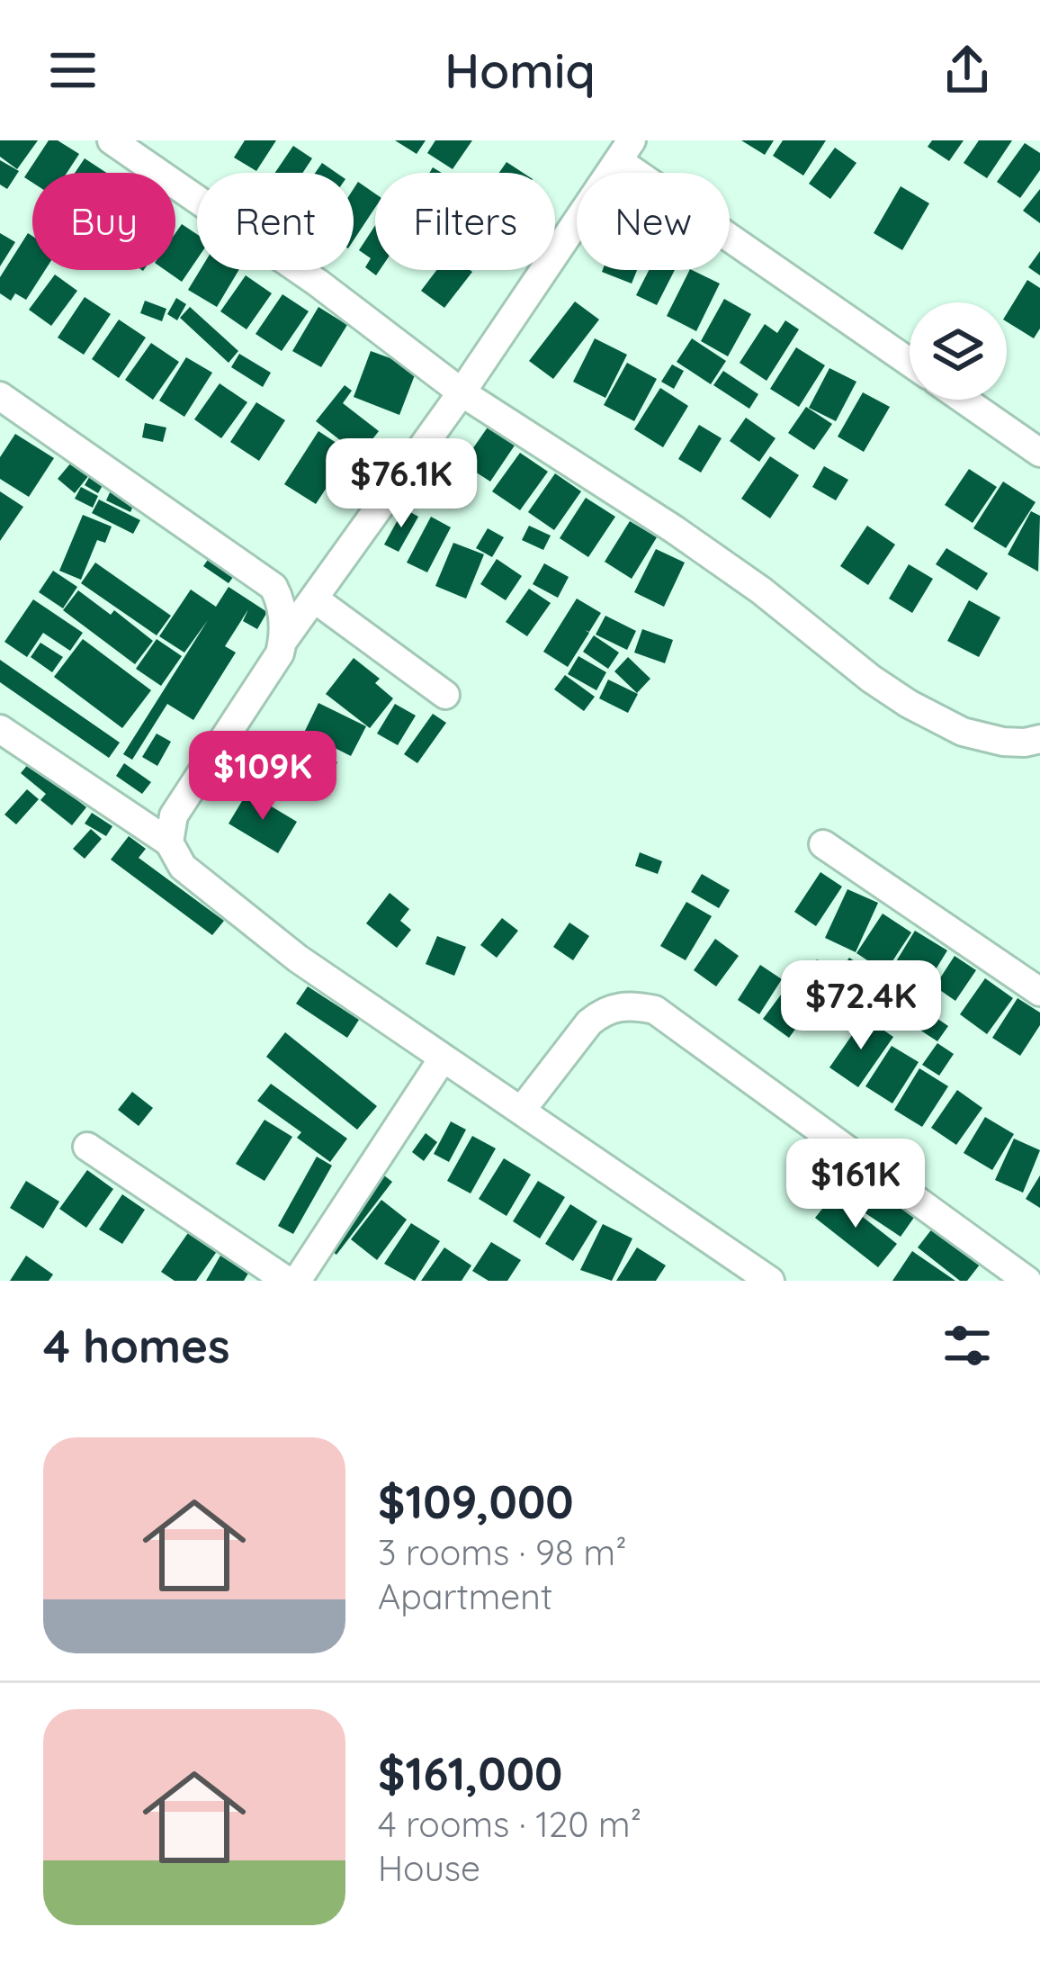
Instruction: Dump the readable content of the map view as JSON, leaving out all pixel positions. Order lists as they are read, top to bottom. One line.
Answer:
{"page":{"header":"Homiq","chip":["Buy","Rent","Filters","New"],"price":["$76.1K","$109K","$72.4K","$161K"],"heading":"4 homes","list":[{"name":"$109,000","note":"3 rooms · 98 m² · Apartment"},{"name":"$161,000","note":"4 rooms · 120 m² · House"}]}}
